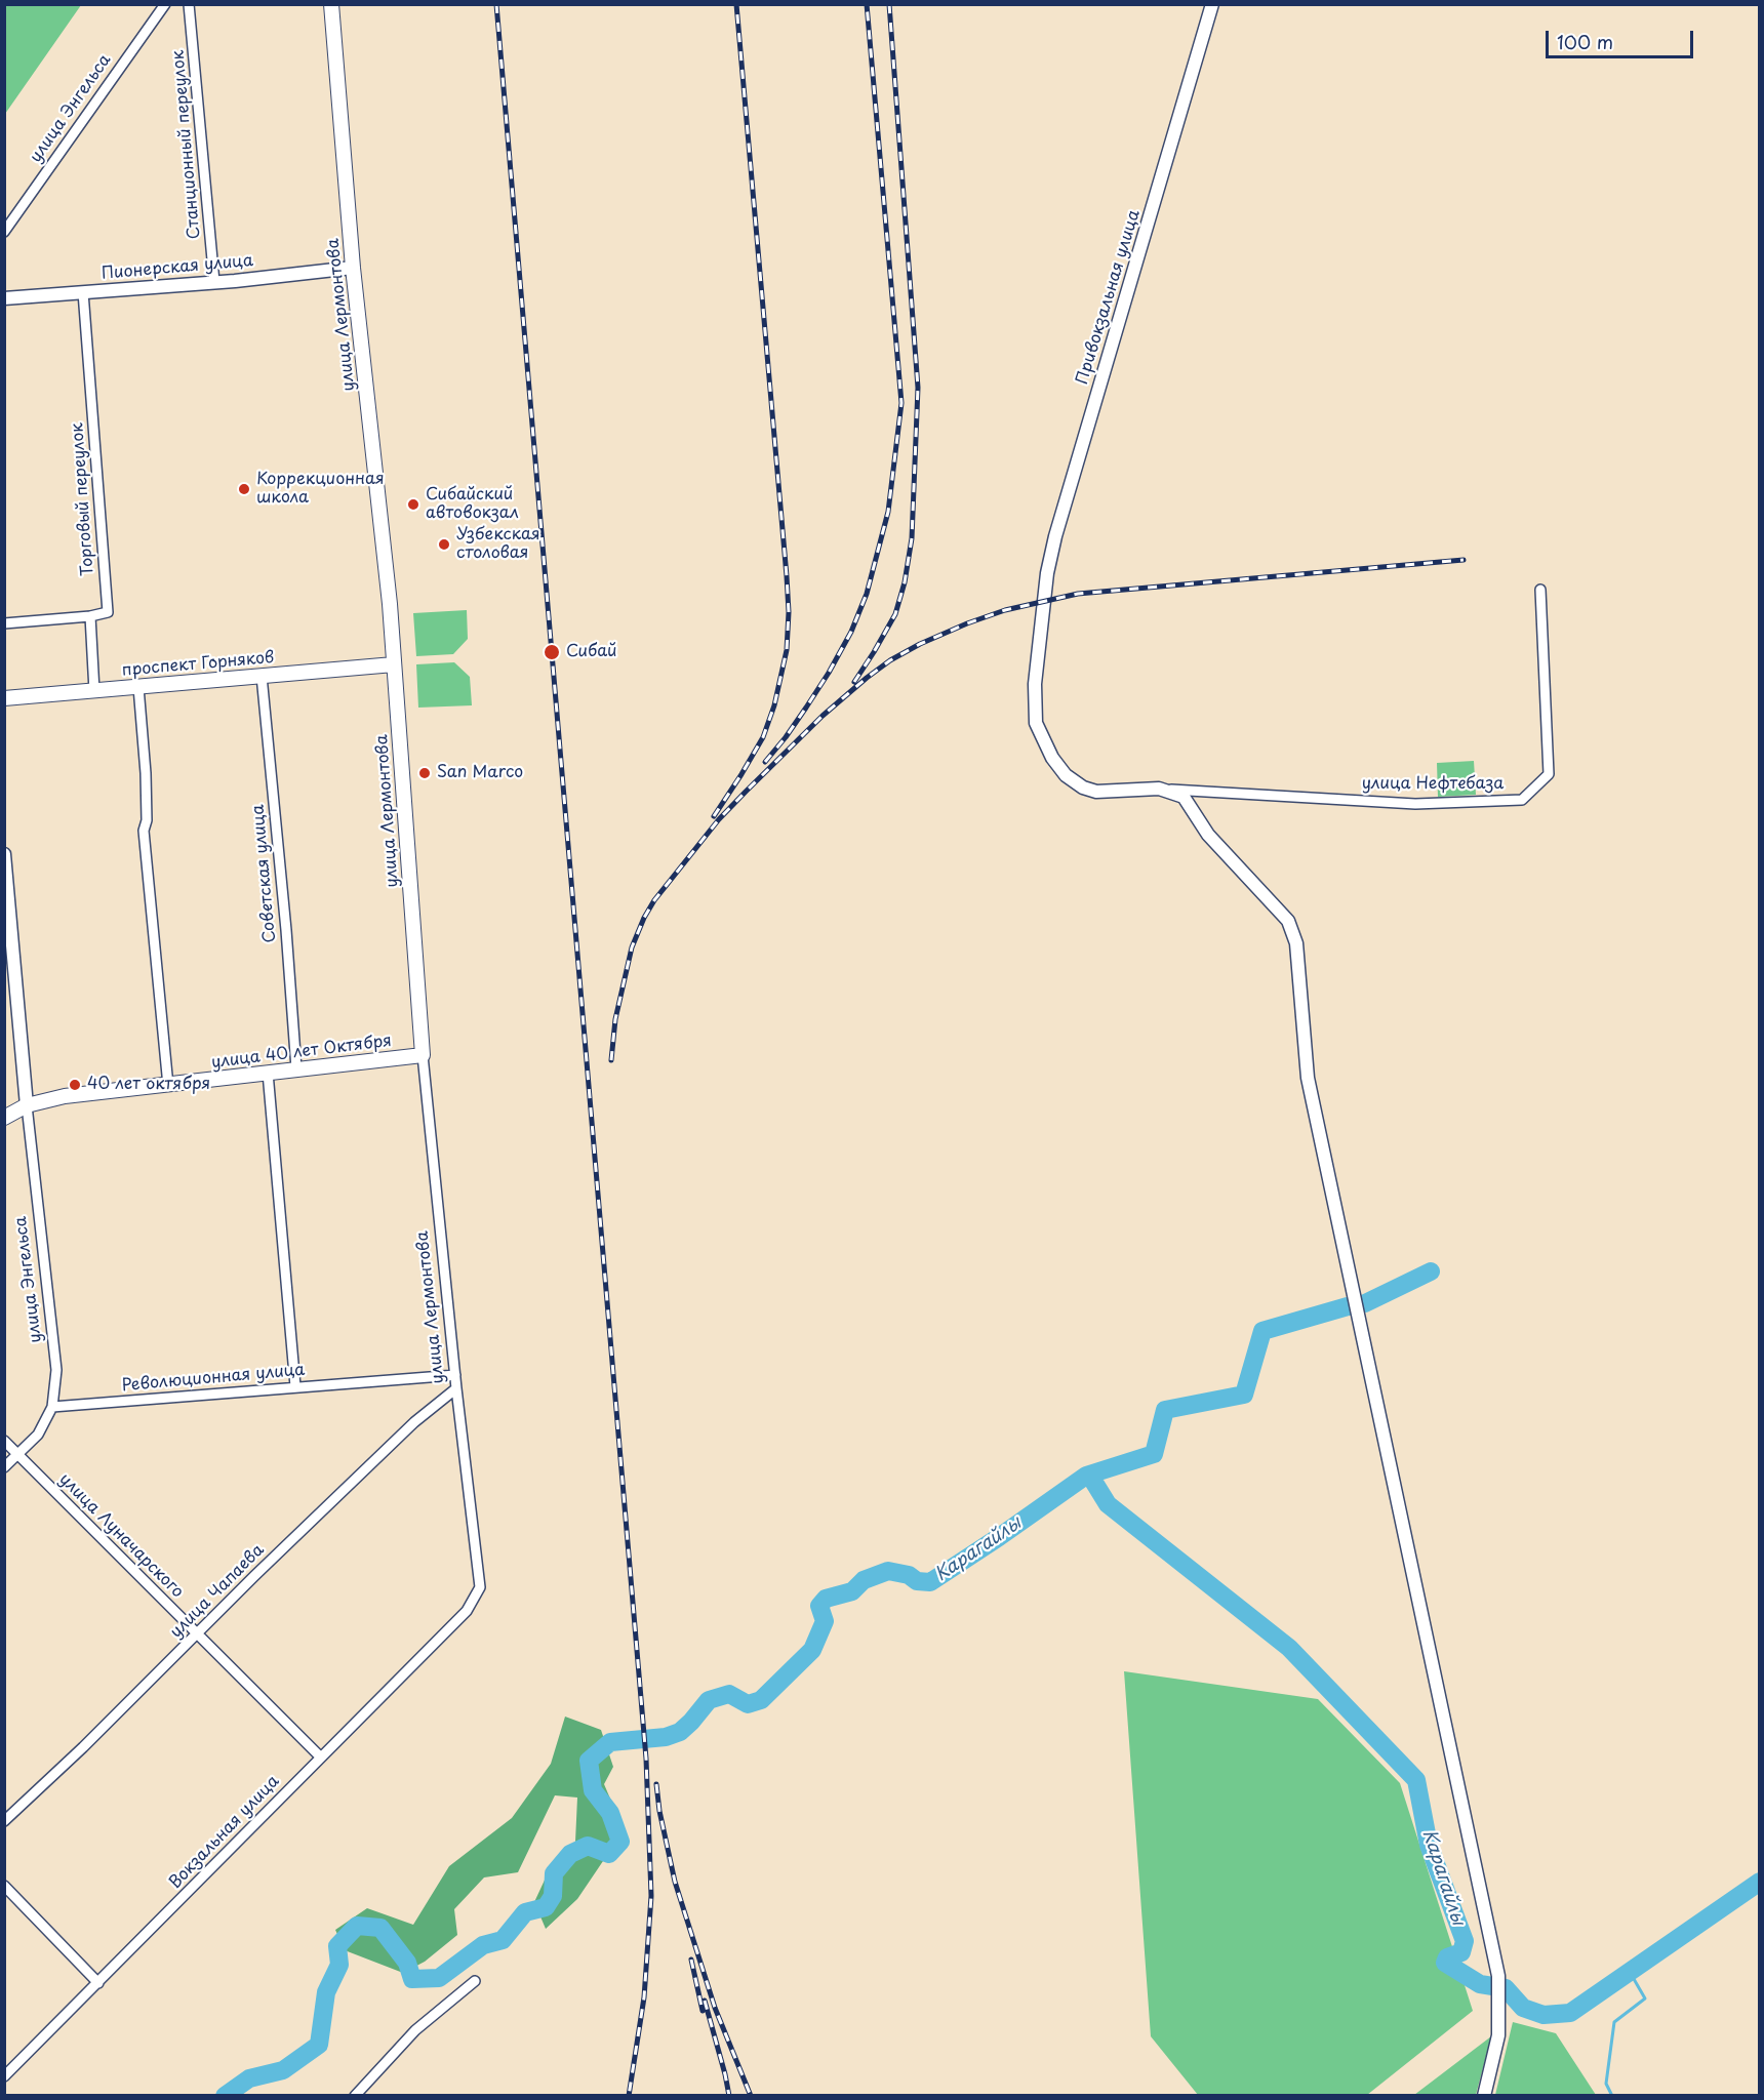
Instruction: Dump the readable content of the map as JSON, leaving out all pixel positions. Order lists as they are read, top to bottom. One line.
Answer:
{"streets":{"main road":["улица Лермонтова","проспект Горняков","улица 40 лет Октября"],"street":["улица Энгельса","Станционный переулок","Пионерская улица","Привокзальная улица","Торговый переулок","улица Нефтебаза","Советская улица","Революционная улица","улица Луначарского","улица Чапаева","Вокзальная улица"]},"crossings":[["улица Энгельса","улица 40 лет Октября"],["улица Энгельса","Революционная улица"],["Станционный переулок","Пионерская улица"],["Пионерская улица","улица Лермонтова"],["Пионерская улица","Торговый переулок"],["Привокзальная улица","улица Нефтебаза"],["улица Лермонтова","проспект Горняков"],["улица Лермонтова","улица 40 лет Октября"],["улица Лермонтова","Революционная улица"],["улица Лермонтова","улица Чапаева"],["улица Лермонтова","Вокзальная улица"],["проспект Горняков","Советская улица"],["Советская улица","улица 40 лет Октября"],["улица Луначарского","улица Чапаева"],["улица Луначарского","Вокзальная улица"]],"water":["Карагайлы"],"places":["Коррекционная школа","Сибайский автовокзал","Узбекская столовая","Сибай","San Marco","40 лет октября"],"scale_bar":"100 m"}
